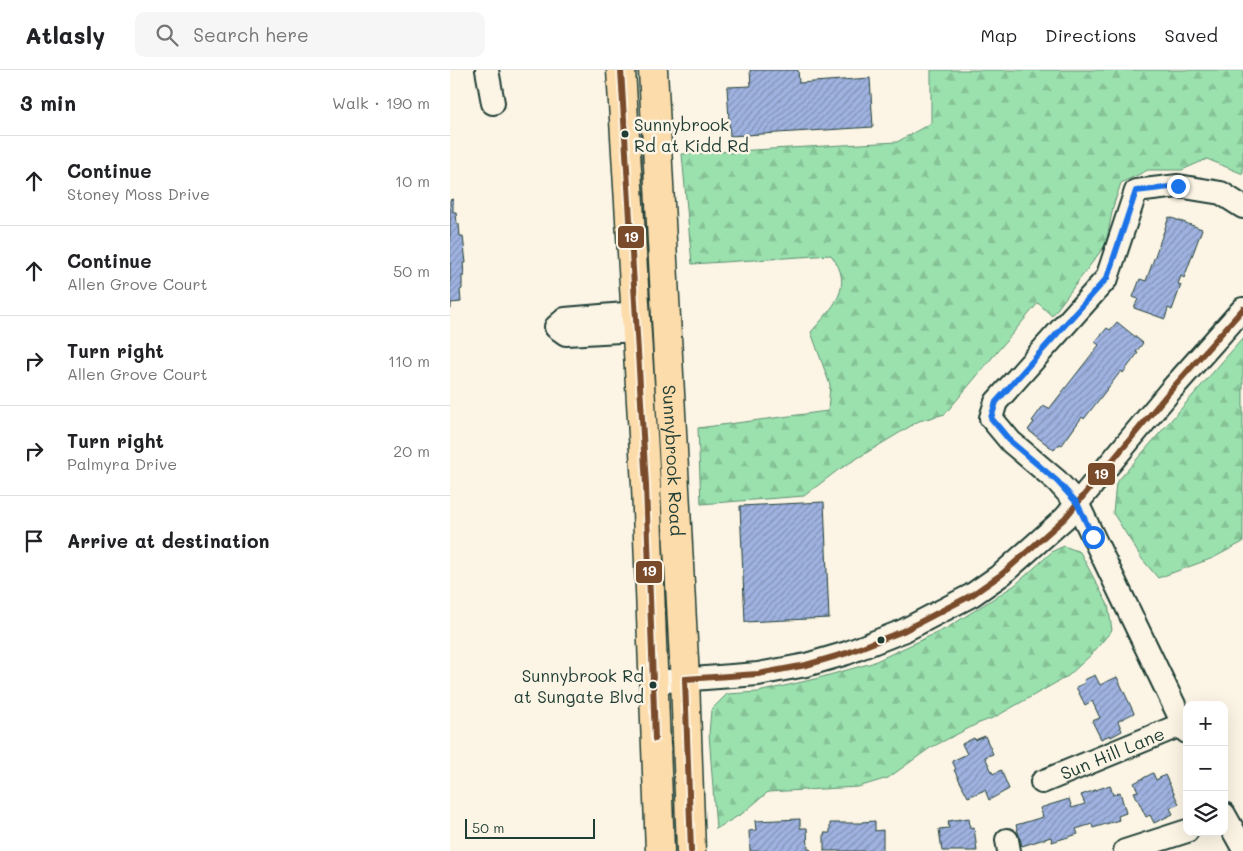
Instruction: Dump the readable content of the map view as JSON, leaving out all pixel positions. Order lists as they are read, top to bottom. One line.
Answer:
{"streets":{"main road":["Sunnybrook Road"],"street":["Sun Hill Lane"]},"places":["Sunnybrook Rd at Kidd Rd","Sunnybrook Rd at Sungate Blvd"],"lines":["transit line 19"],"scale_bar":"50 m","page":{"header":"Atlasly","search":"Search here","nav":["Map","Directions","Saved"],"heading":["3 min","Walk · 190 m"],"list":[["Continue","Stoney Moss Drive","10 m"],["Continue","Allen Grove Court","50 m"],["Turn right","Allen Grove Court","110 m"],["Turn right","Palmyra Drive","20 m"],"Arrive at destination"],"map_buttons":["+","−"],"scale":"50 m"}}
